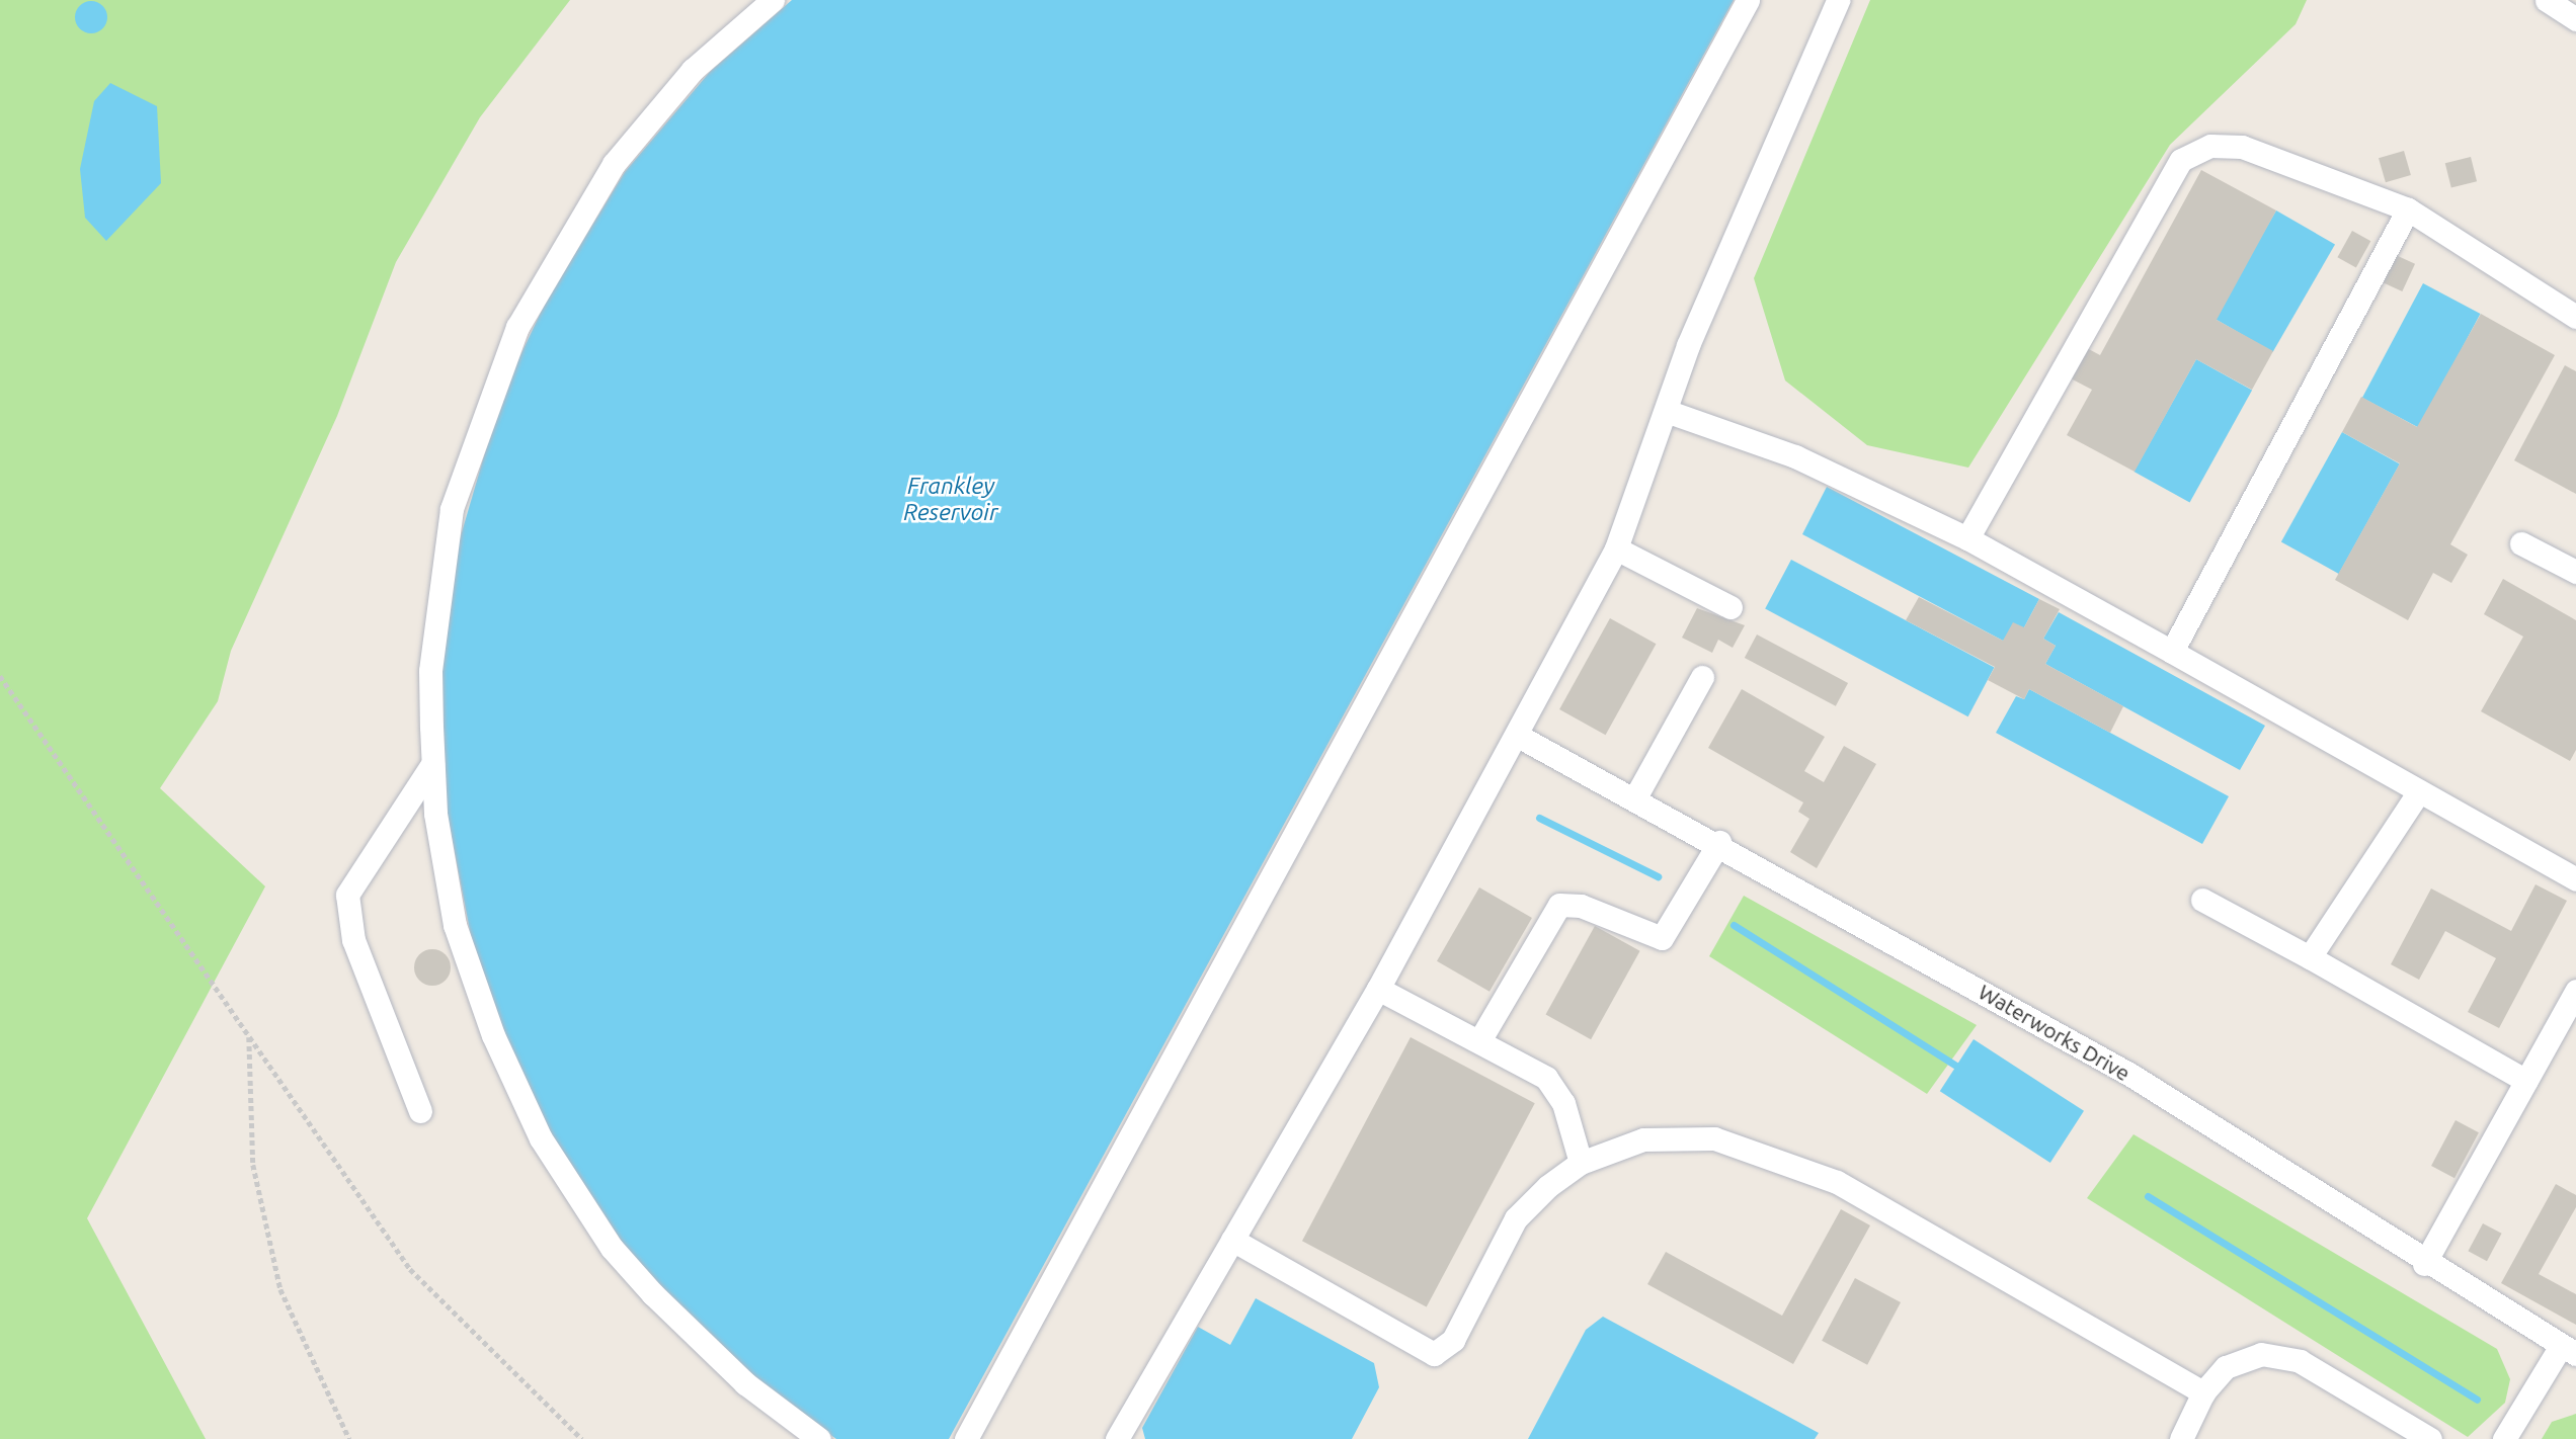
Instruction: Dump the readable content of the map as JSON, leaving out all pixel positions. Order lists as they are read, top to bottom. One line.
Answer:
{"streets":{"lane":["Waterworks Drive"]},"water":["Frankley Reservoir"]}
